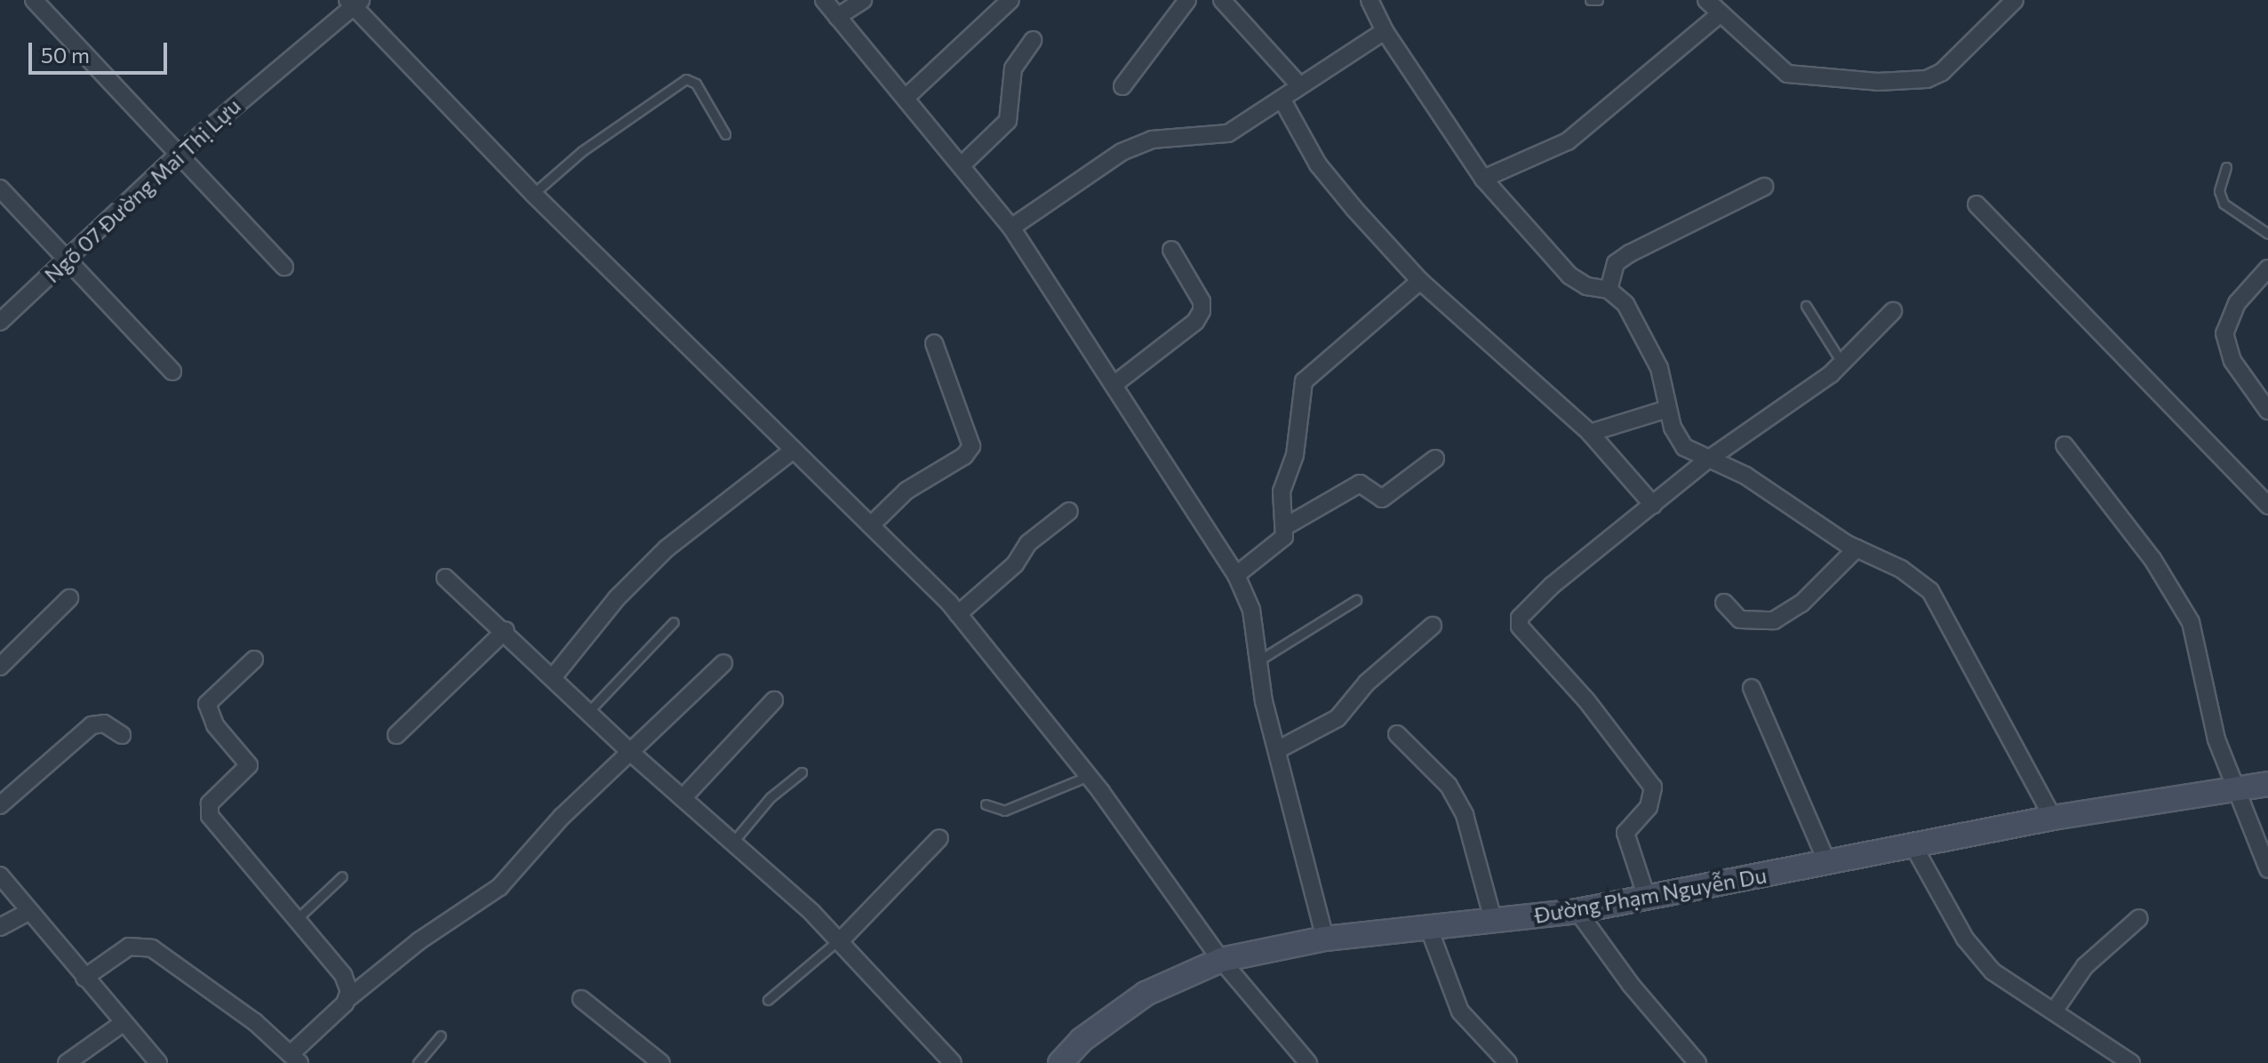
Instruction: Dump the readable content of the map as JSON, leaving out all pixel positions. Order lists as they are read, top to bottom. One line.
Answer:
{"streets":{"main road":["Đường Phạm Nguyễn Du"],"street":["Ngõ 07 Đường Mai Thị Lựu"]},"scale_bar":"50 m"}
